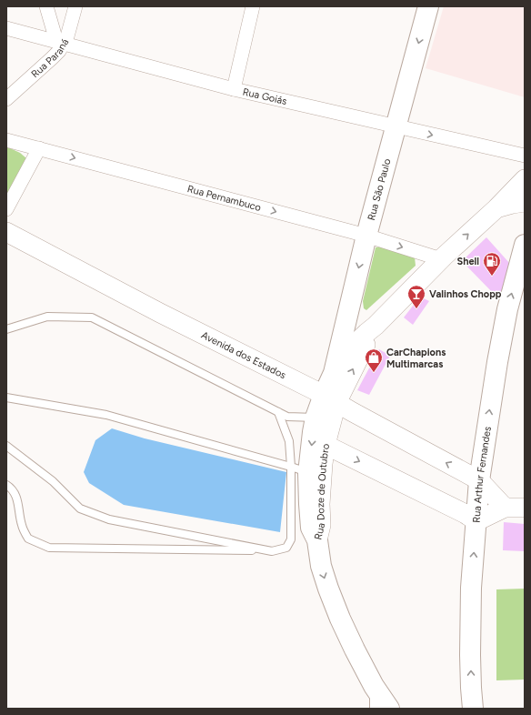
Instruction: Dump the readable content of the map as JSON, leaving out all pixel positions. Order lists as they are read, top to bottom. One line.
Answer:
{"streets":{"main road":["Rua São Paulo","Avenida dos Estados","Rua Arthur Fernandes","Rua Doze de Outubro"],"street":["Rua Paraná","Rua Goiás","Rua Pernambuco"]},"crossings":[["Rua Paraná","Rua Goiás"],["Rua Goiás","Rua São Paulo"],["Rua São Paulo","Rua Pernambuco"],["Rua São Paulo","Rua Doze de Outubro"],["Rua Pernambuco","Rua Doze de Outubro"],["Avenida dos Estados","Rua Arthur Fernandes"],["Avenida dos Estados","Rua Doze de Outubro"]],"one_way":["Rua São Paulo","Rua Pernambuco","Rua Arthur Fernandes"],"places":{"fuel station":["Shell"],"bar":["Valinhos Chopp"],"shop":["CarChapions Multimarcas"]}}
